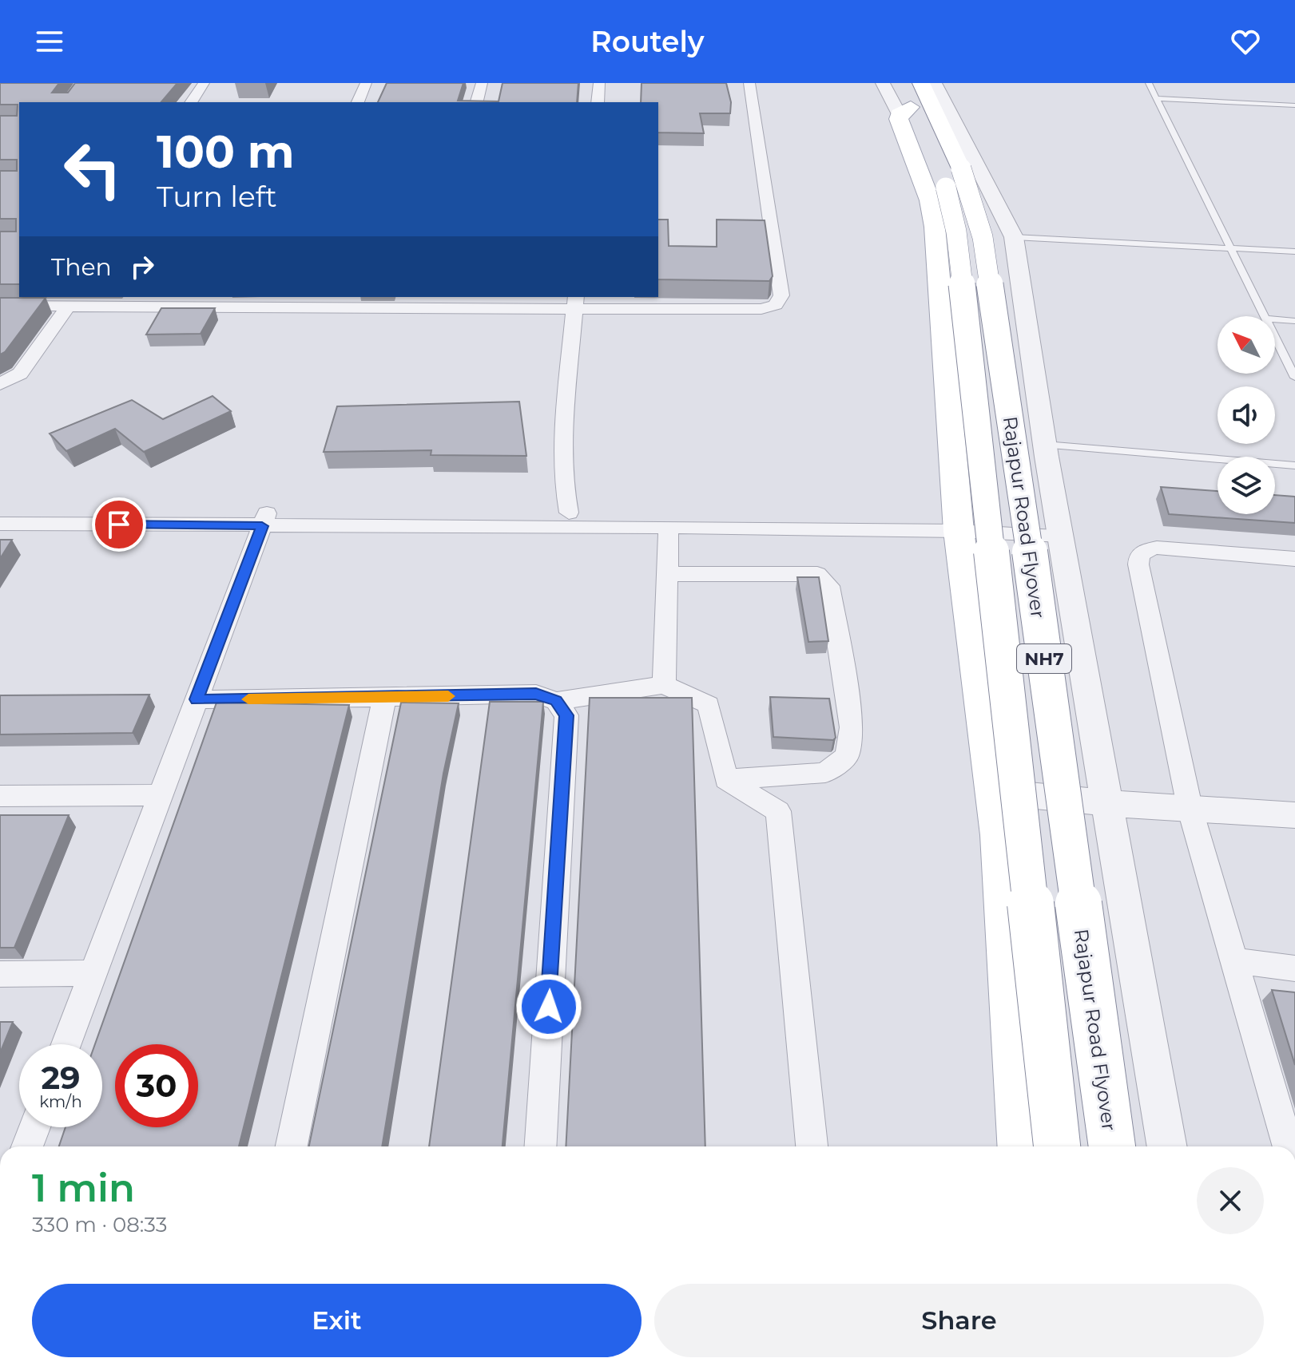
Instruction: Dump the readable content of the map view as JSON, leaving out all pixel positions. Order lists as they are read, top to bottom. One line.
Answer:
{"streets":{"main road":["Rajapur Road Flyover","NH7"]},"north":"top left","page":{"header":"Routely","turn":["100 m","Turn left"],"then":"Then","speed":"29 km/h","limit":"30","heading":["1 min","330 m · 08:33"],"buttons":["Exit","Share"]}}
